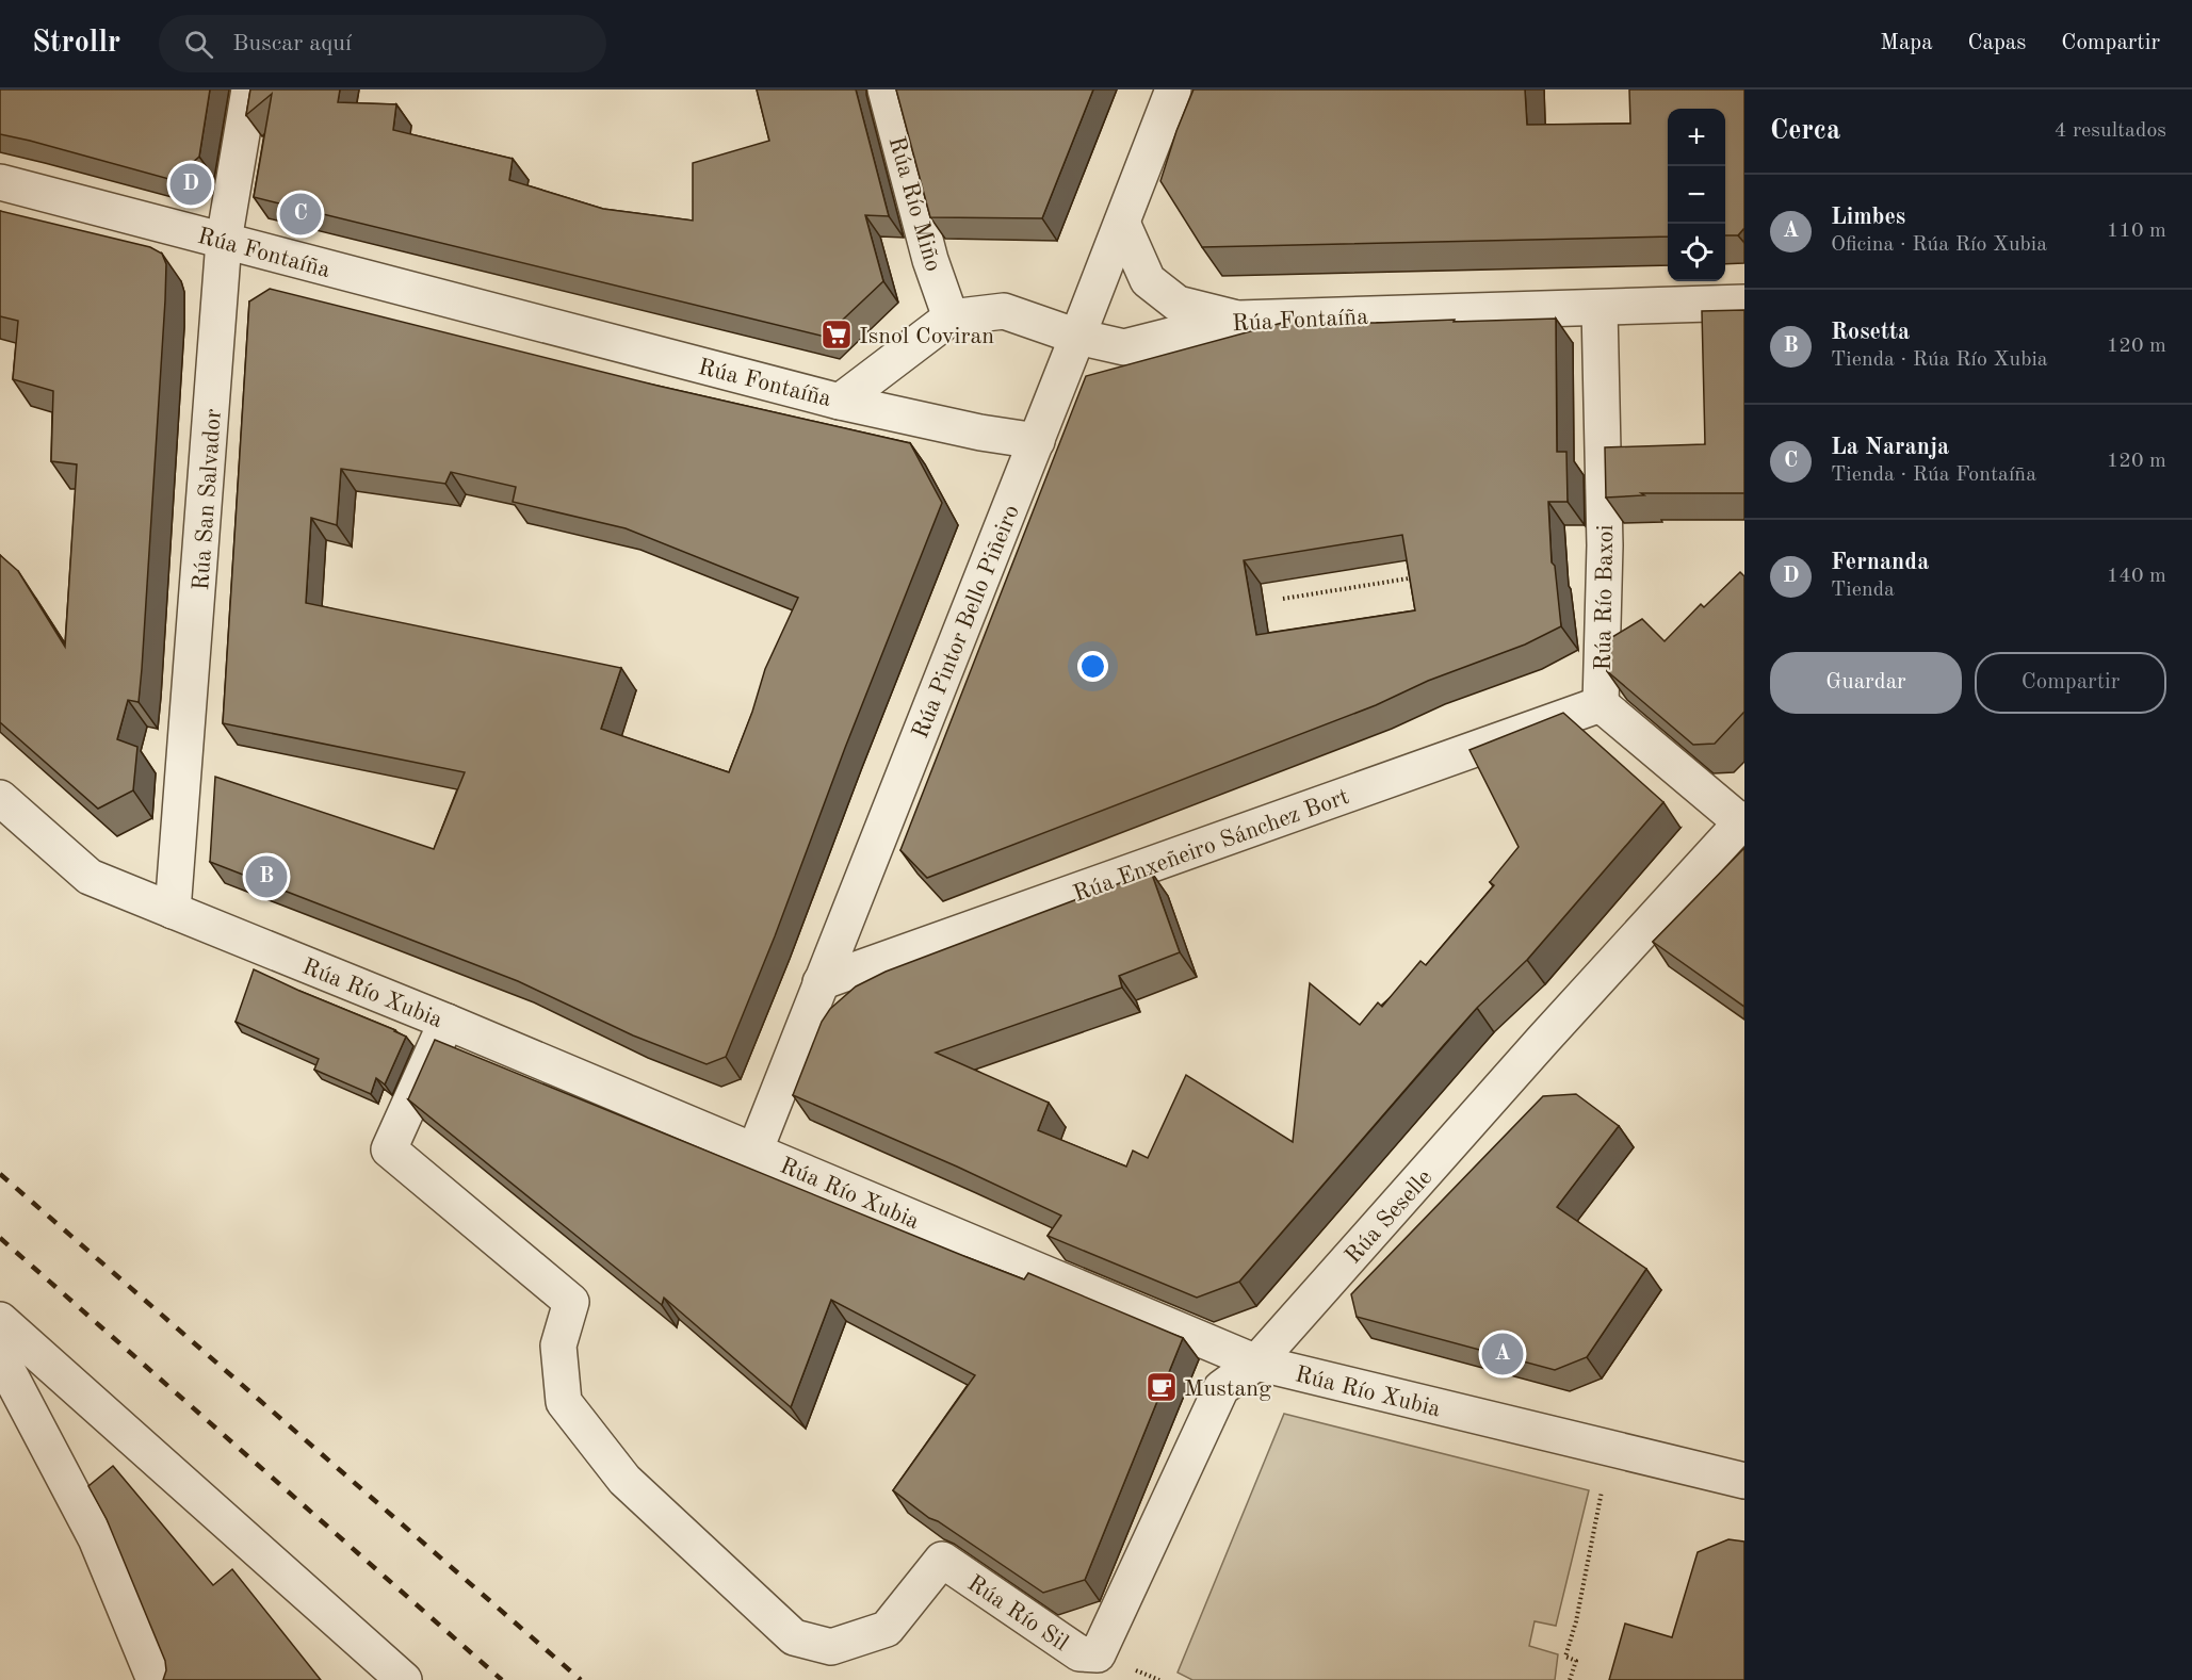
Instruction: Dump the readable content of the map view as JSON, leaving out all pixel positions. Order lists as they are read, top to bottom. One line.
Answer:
{"streets":{"street":["Rúa Río Miño","Rúa Fontaíña","Rúa San Salvador","Rúa Río Baxoi","Rúa Pintor Bello Piñeiro","Rúa Enxeñeiro Sánchez Bort","Rúa Río Xubia","Rúa Seselle","Rúa Río Sil"]},"crossings":[["Rúa Río Miño","Rúa Fontaíña"],["Rúa Fontaíña","Rúa San Salvador"],["Rúa Fontaíña","Rúa Río Baxoi"],["Rúa Fontaíña","Rúa Pintor Bello Piñeiro"],["Rúa San Salvador","Rúa Río Xubia"],["Rúa Río Baxoi","Rúa Enxeñeiro Sánchez Bort"],["Rúa Río Baxoi","Rúa Seselle"],["Rúa Pintor Bello Piñeiro","Rúa Enxeñeiro Sánchez Bort"],["Rúa Pintor Bello Piñeiro","Rúa Río Xubia"],["Rúa Río Xubia","Rúa Seselle"],["Rúa Río Xubia","Rúa Río Sil"],["Rúa Seselle","Rúa Río Sil"]],"places":{"supermarket":["Isnol Coviran"],"cafe":["Mustang"]},"page":{"header":"Strollr","search":"Buscar aquí","nav":["Mapa","Capas","Compartir"],"heading":["Cerca","4 resultados"],"map_buttons":["+","−"],"pins":["D","C","B","A"],"list":[{"mark":"A","name":"Limbes","note":"Oficina · Rúa Río Xubia","value":"110 m"},{"mark":"B","name":"Rosetta","note":"Tienda · Rúa Río Xubia","value":"120 m"},{"mark":"C","name":"La Naranja","note":"Tienda · Rúa Fontaíña","value":"120 m"},{"mark":"D","name":"Fernanda","note":"Tienda","value":"140 m"}],"buttons":["Guardar","Compartir"]}}
